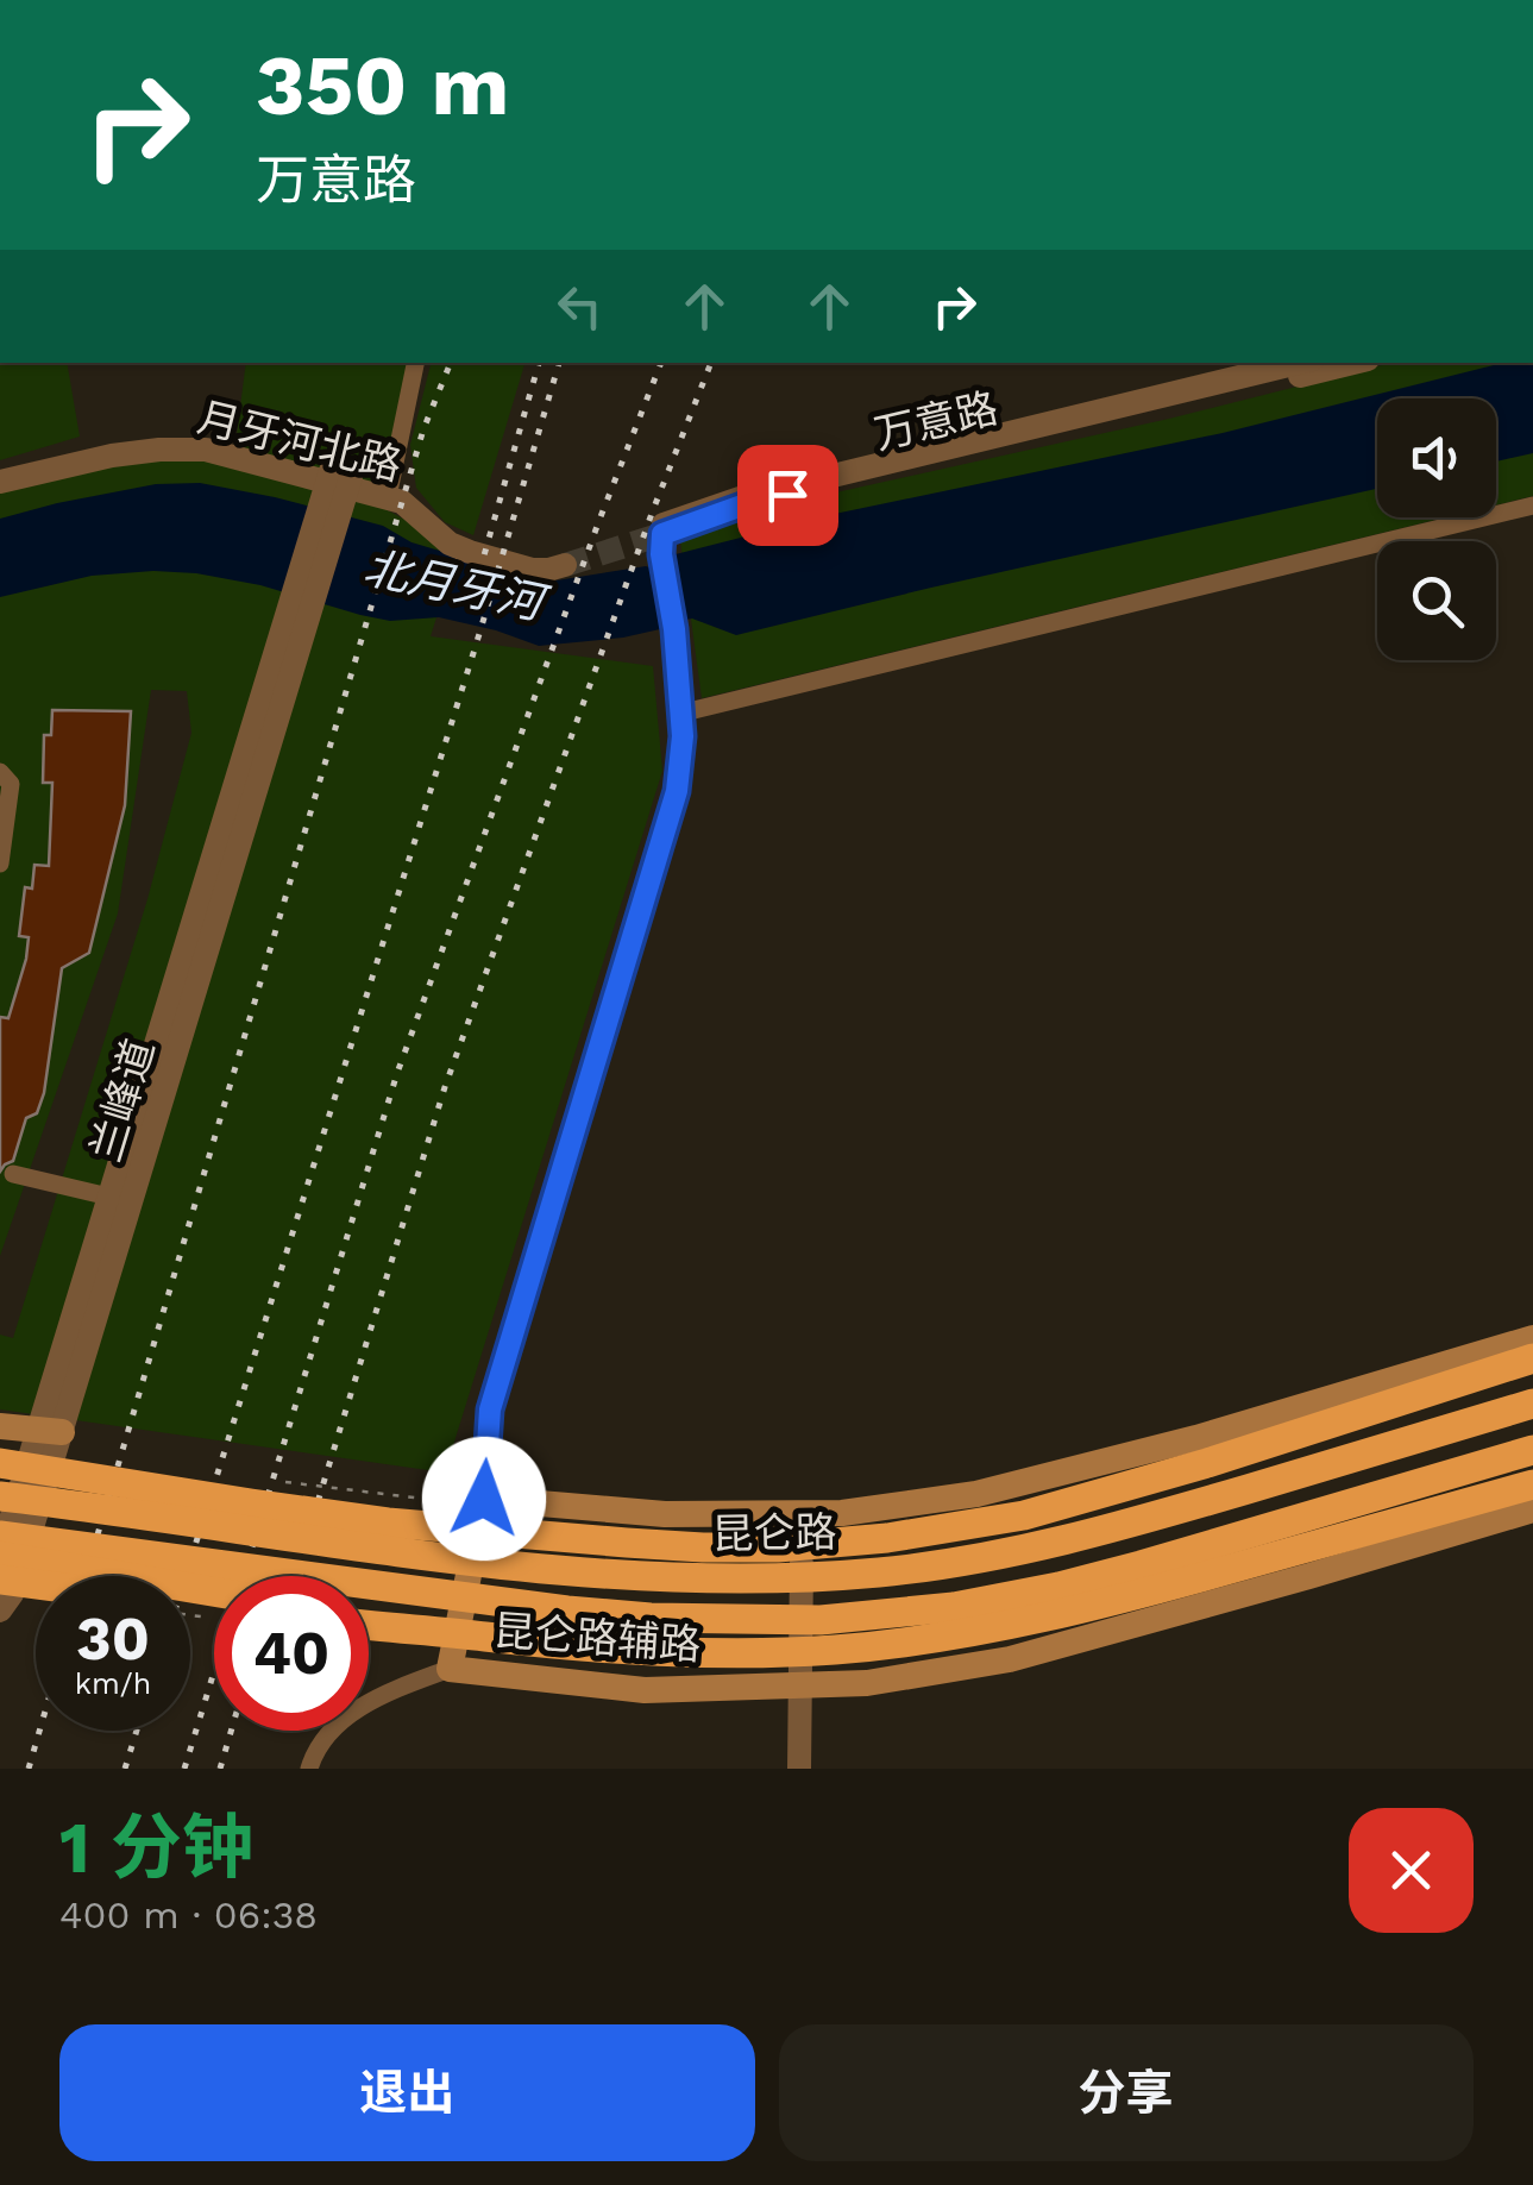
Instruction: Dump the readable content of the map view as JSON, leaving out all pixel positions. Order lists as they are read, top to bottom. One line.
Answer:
{"streets":{"highway":["昆仑路"],"main road":["昆仑路辅路"],"street":["万意路","月牙河北路","兰峰道"]},"crossings":[["月牙河北路","兰峰道"]],"water":["北月牙河"],"page":{"turn":["350 m","万意路"],"speed":"30 km/h","limit":"40","heading":["1 分钟","400 m · 06:38"],"buttons":["退出","分享"]}}
